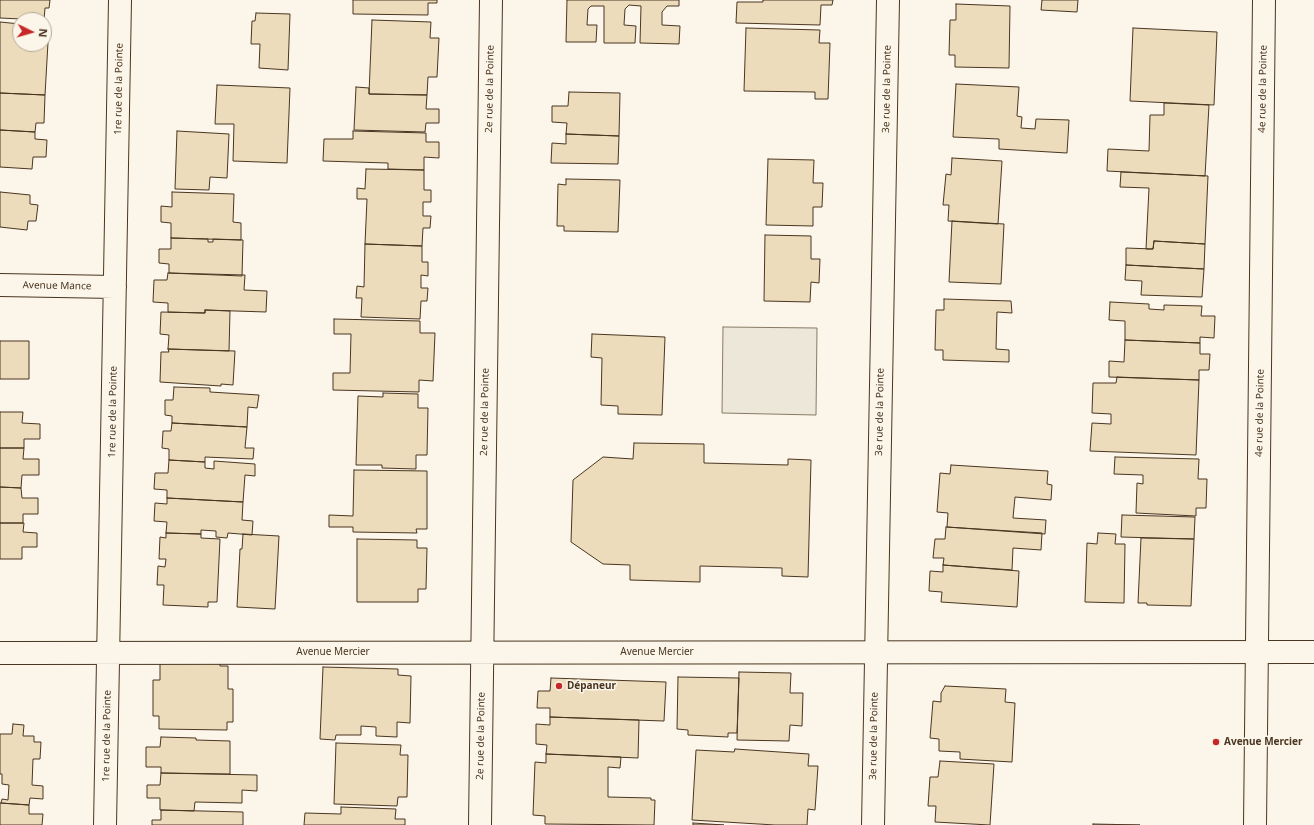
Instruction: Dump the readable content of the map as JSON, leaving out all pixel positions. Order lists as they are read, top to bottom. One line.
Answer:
{"streets":{"street":["1re rue de la Pointe","2e rue de la Pointe","3e rue de la Pointe","4e rue de la Pointe","Avenue Mance","Avenue Mercier"]},"crossings":[["1re rue de la Pointe","Avenue Mance"],["1re rue de la Pointe","Avenue Mercier"],["2e rue de la Pointe","Avenue Mercier"],["3e rue de la Pointe","Avenue Mercier"],["4e rue de la Pointe","Avenue Mercier"]],"places":["Dépaneur","Avenue Mercier"],"north":"right"}
